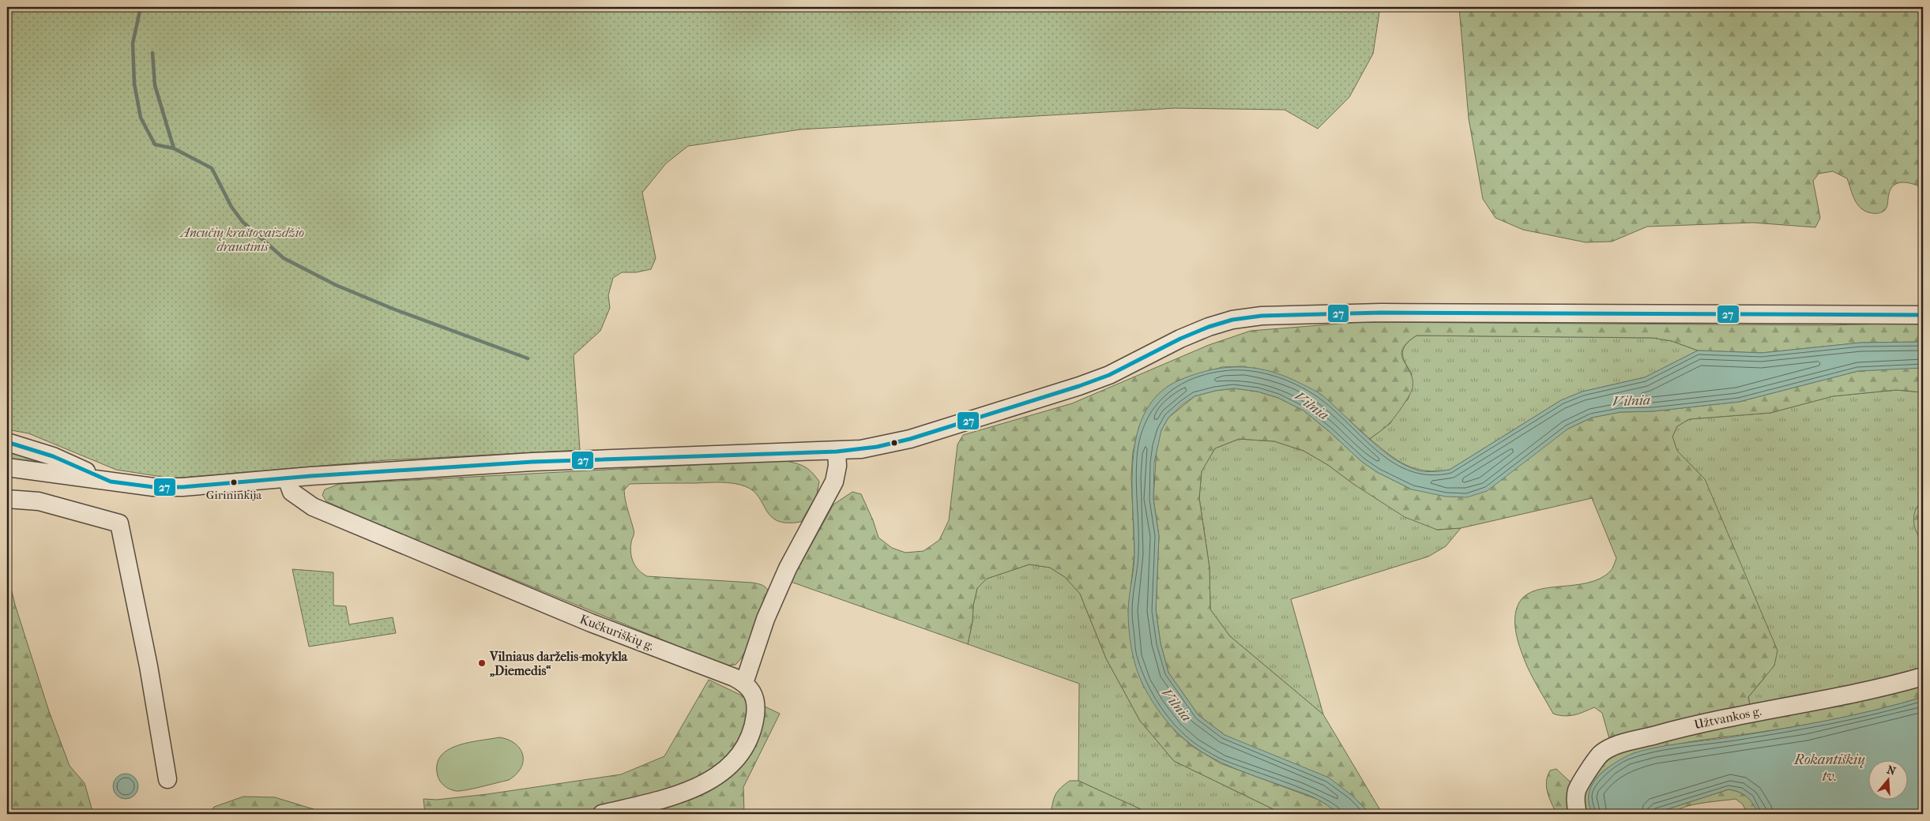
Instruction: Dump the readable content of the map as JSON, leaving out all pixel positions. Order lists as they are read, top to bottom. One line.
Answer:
{"streets":{"street":["Kučkuriškių g.","Užtvankos g."]},"water":["Vilnia","Rokantiškių tv."],"parks":["Ancučių kraštovaizdžio draustinis"],"places":["Girininkija","Vilniaus darželis-mokykla „Diemedis“"],"lines":["transit line 27"],"north":"top"}
